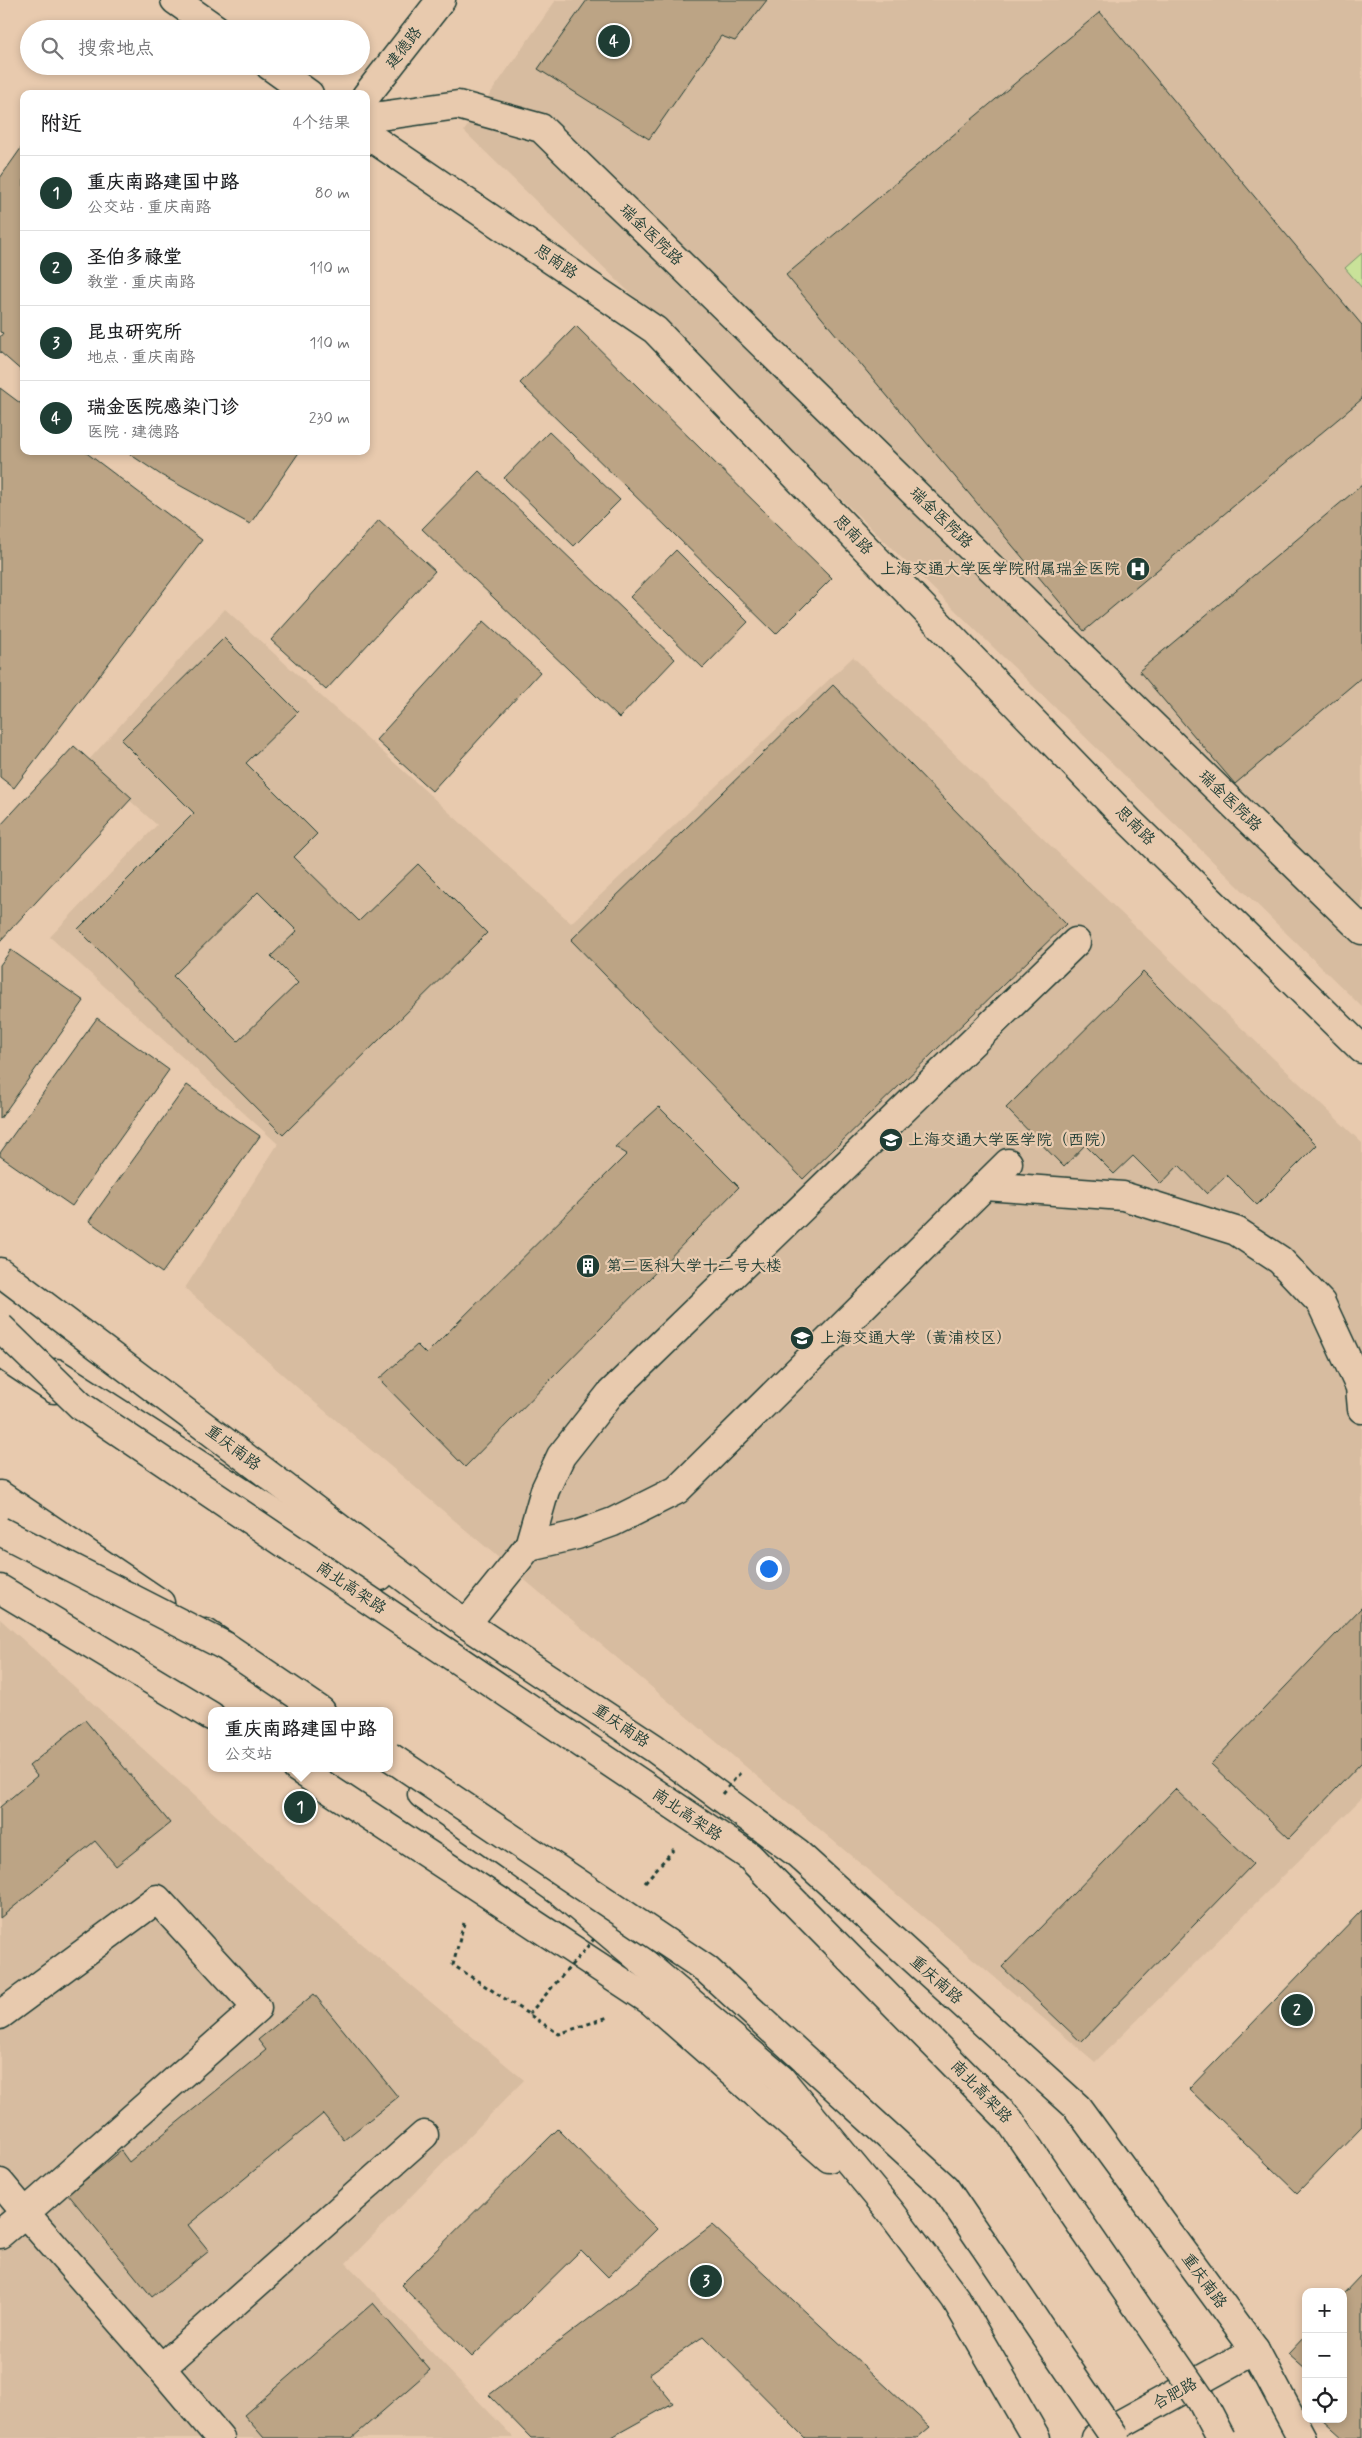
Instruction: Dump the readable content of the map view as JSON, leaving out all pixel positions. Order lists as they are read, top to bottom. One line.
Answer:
{"streets":{"main road":["建德路","瑞金医院路","思南路","重庆南路","南北高架路","合肥路"]},"crossings":[["重庆南路","合肥路"]],"places":{"hospital":["上海交通大学医学院附属瑞金医院"],"school or university":["上海交通大学医学院（西院）","上海交通大学（黄浦校区）"],"building":["第二医科大学十二号大楼"]},"page":{"search":"搜索地点","pins":["4","1","2","3"],"heading":["附近","4个结果"],"list":[{"mark":"1","name":"重庆南路建国中路","note":"公交站 · 重庆南路","value":"80 m"},{"mark":"2","name":"圣伯多禄堂","note":"教堂 · 重庆南路","value":"110 m"},{"mark":"3","name":"昆虫研究所","note":"地点 · 重庆南路","value":"110 m"},{"mark":"4","name":"瑞金医院感染门诊","note":"医院 · 建德路","value":"230 m"}],"popup":["重庆南路建国中路","公交站"],"map_buttons":["+","−"]}}
